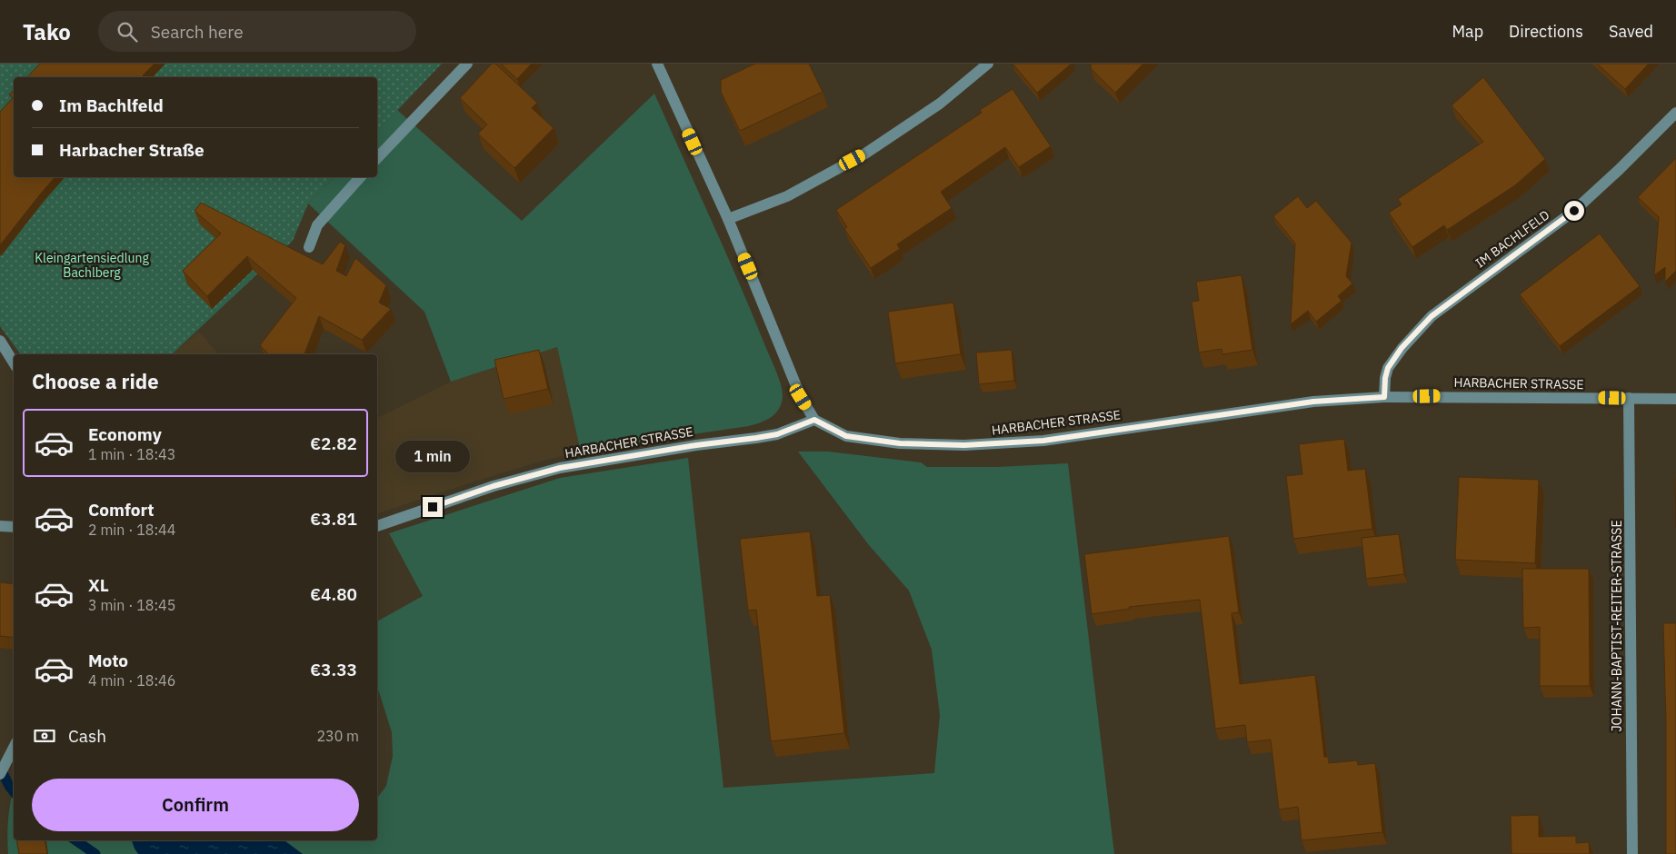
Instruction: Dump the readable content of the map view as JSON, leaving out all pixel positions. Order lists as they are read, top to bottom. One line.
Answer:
{"streets":{"street":["IM BACHLFELD","HARBACHER STRASSE","JOHANN-BAPTIST-REITER-STRASSE"]},"crossings":[["IM BACHLFELD","HARBACHER STRASSE"],["HARBACHER STRASSE","JOHANN-BAPTIST-REITER-STRASSE"]],"parks":["Kleingartensiedlung Bachlberg"],"page":{"header":"Tako","search":"Search here","nav":["Map","Directions","Saved"],"banner":["Im Bachlfeld","Harbacher Straße"],"heading":"Choose a ride","list":[{"name":"Economy","note":"1 min · 18:43","value":"€2.82"},{"name":"Comfort","note":"2 min · 18:44","value":"€3.81"},{"name":"XL","note":"3 min · 18:45","value":"€4.80"},{"name":"Moto","note":"4 min · 18:46","value":"€3.33"}],"bubble":"1 min","pay":["Cash","230 m"],"buttons":"Confirm"}}
